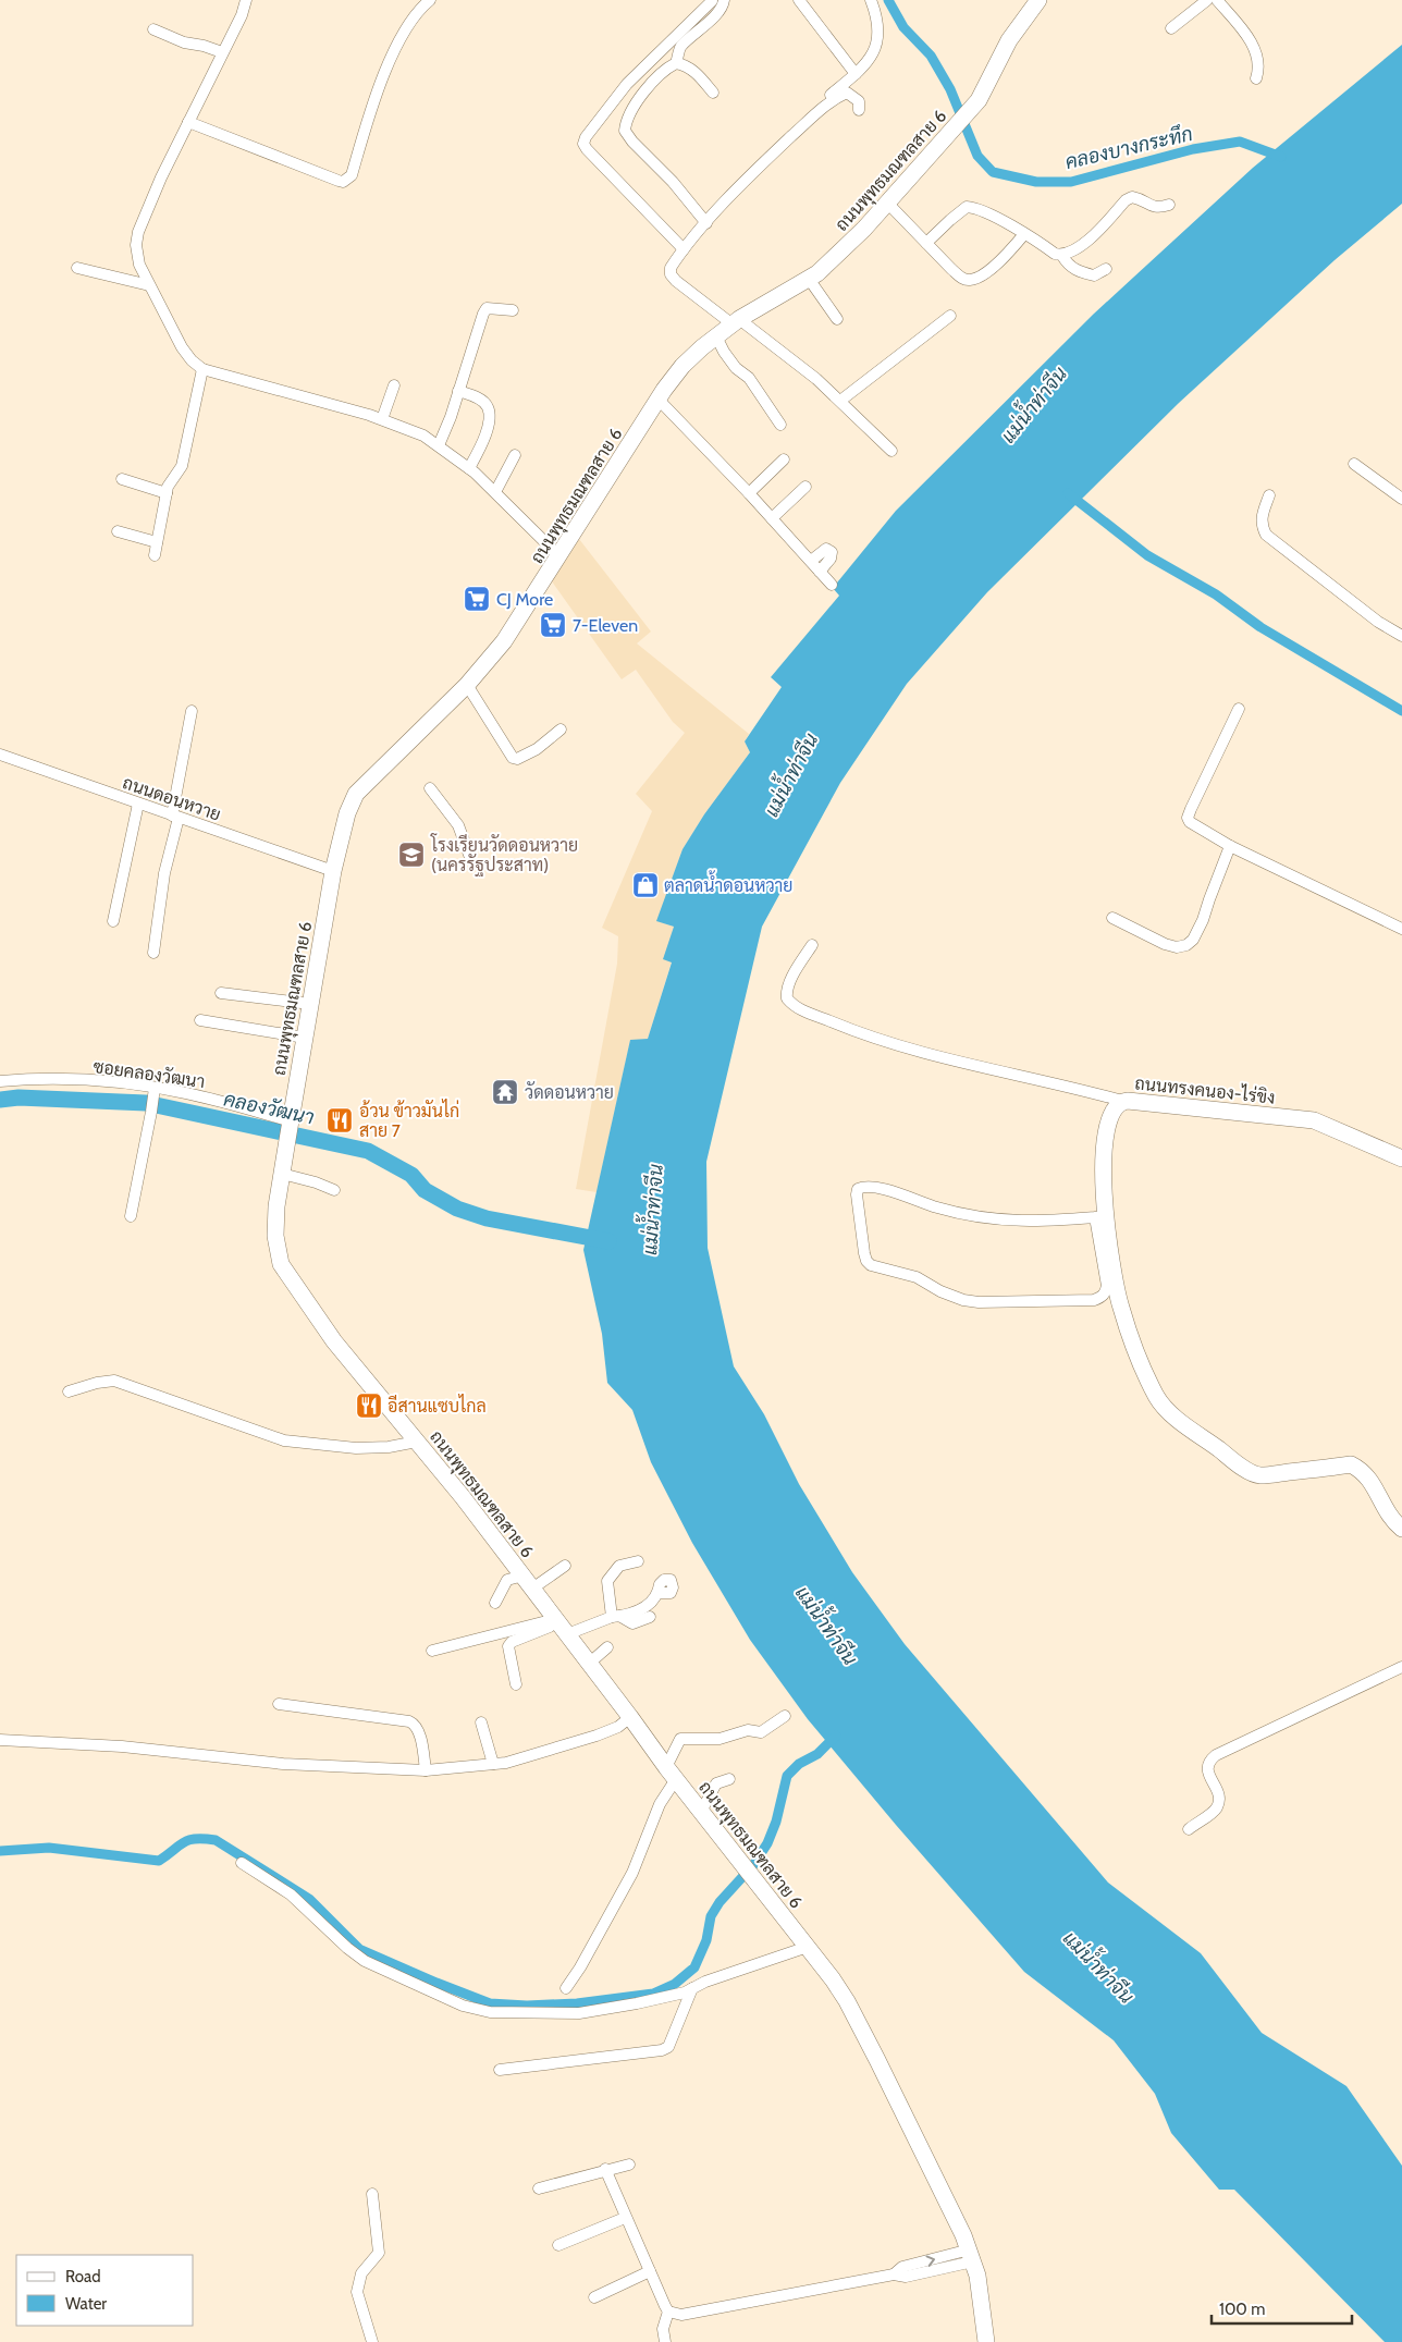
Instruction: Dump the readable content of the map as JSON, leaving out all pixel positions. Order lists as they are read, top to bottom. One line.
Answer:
{"streets":{"main road":["ถนนพุทธมณฑลสาย 6","ถนนทรงคนอง-ไร่ขิง"],"street":["ถนนดอนหวาย","ซอยคลองวัฒนา"]},"crossings":[["ถนนพุทธมณฑลสาย 6","ถนนดอนหวาย"],["ถนนพุทธมณฑลสาย 6","ซอยคลองวัฒนา"]],"water":["คลองบางกระทึก","แม่น้ำท่าจีน","คลองวัฒนา"],"places":{"supermarket":["CJ More","7-Eleven"],"school or university":["โรงเรียนวัดดอนหวาย (นครรัฐประสาท)"],"shop":["ตลาดน้ำดอนหวาย"],"temple":["วัดดอนหวาย"],"restaurant":["อ้วน ข้าวมันไก่ สาย 7","อีสานแซบไกล"]},"legend":["Road","Water"],"scale_bar":"100 m"}
